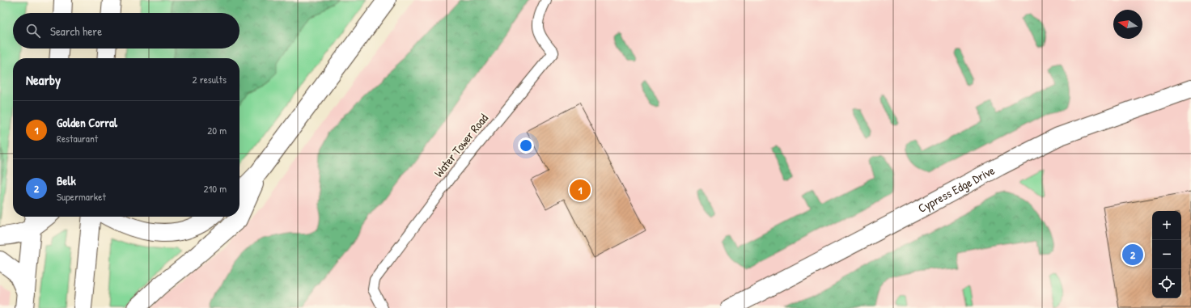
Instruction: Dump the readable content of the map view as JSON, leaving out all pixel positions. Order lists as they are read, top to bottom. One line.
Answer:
{"streets":{"main road":["Cypress Edge Drive"],"lane":["Water Tower Road"]},"north":"left","page":{"search":"Search here","heading":["Nearby","2 results"],"list":[{"mark":"1","name":"Golden Corral","note":"Restaurant","value":"20 m"},{"mark":"2","name":"Belk","note":"Supermarket","value":"210 m"}],"pins":["1","2"],"map_buttons":["+","−"]}}
